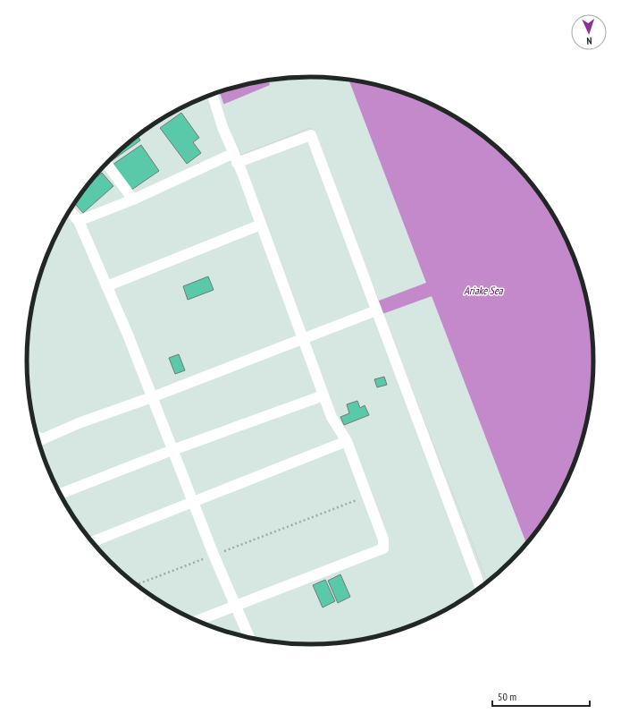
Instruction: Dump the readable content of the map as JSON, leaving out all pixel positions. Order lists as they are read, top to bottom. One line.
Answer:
{"water":["Ariake Sea"],"scale_bar":"50 m","north":"bottom"}
